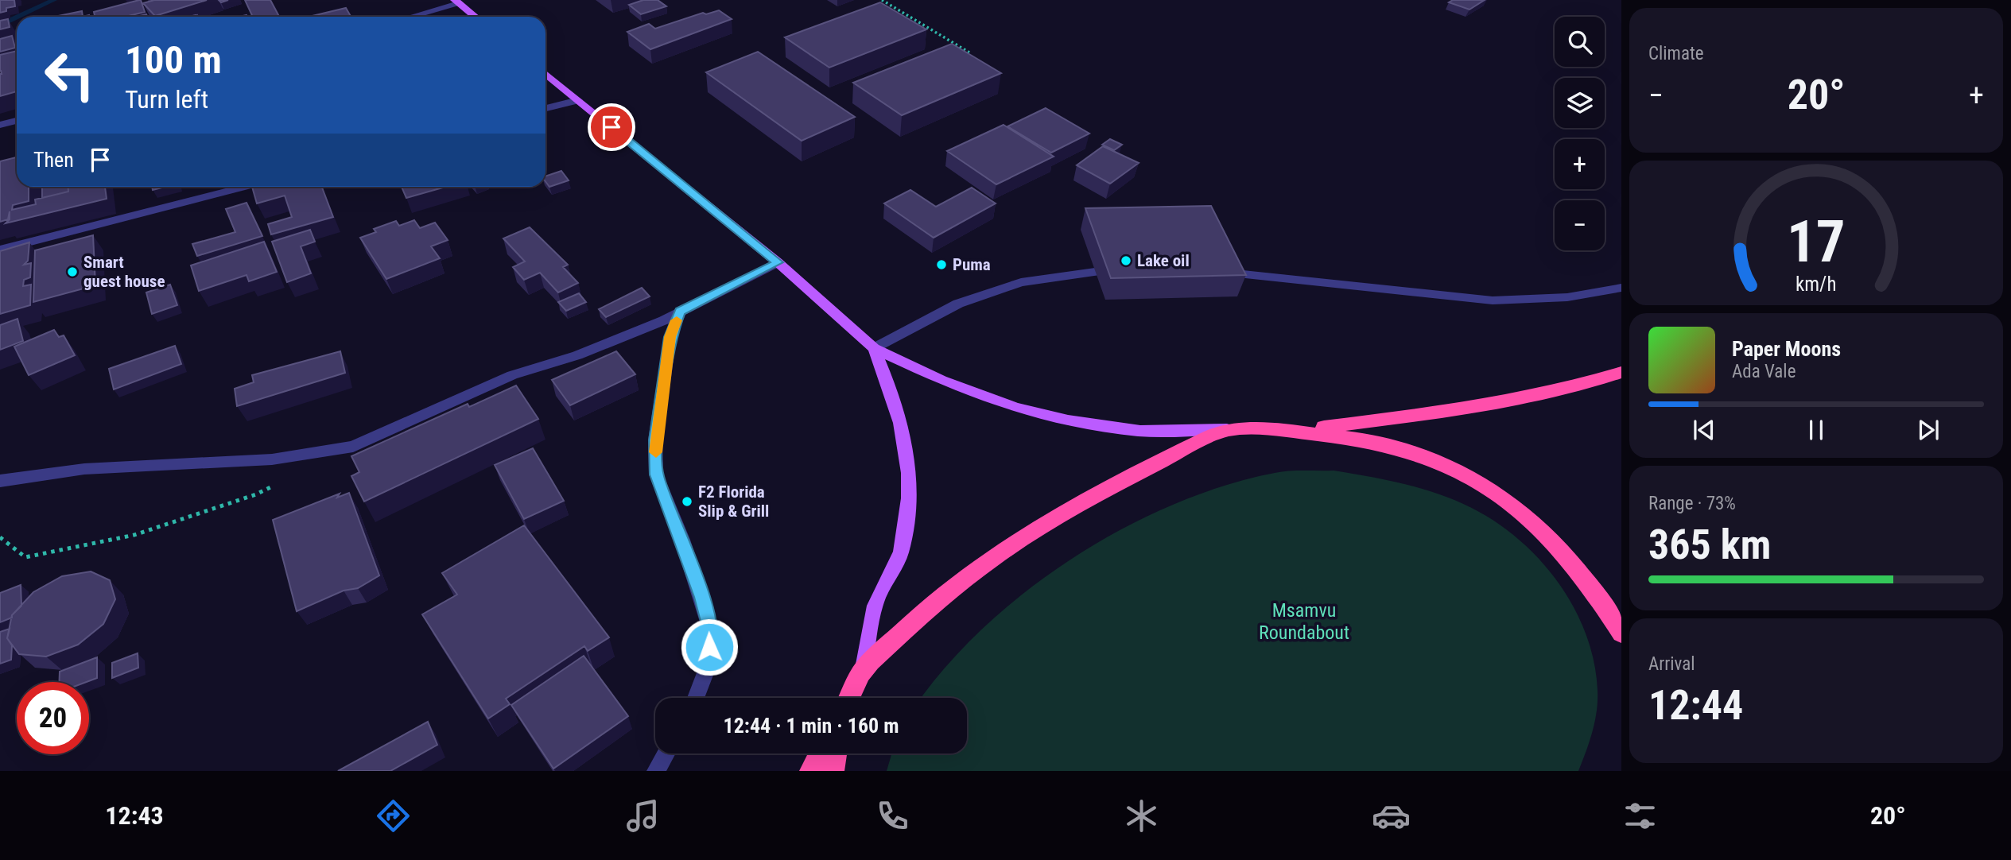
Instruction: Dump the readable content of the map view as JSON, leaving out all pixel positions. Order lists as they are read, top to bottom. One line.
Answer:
{"parks":["Msamvu Roundabout"],"places":["Lake oil","Puma","Smart guest house","F2 Florida Slip & Grill"],"page":{"tile":["Climate",["Range · 73%","365 km"],["Arrival","12:44"]],"map_buttons":["+","−"],"turn":["100 m","Turn left"],"heat":["−","20°","+"],"then":"Then","song":["Paper Moons","Ada Vale"],"limit":"20","trip":"12:44 · 1 min · 160 m","tabs":["12:43","20°"],"gauge":["17","km/h"]}}
